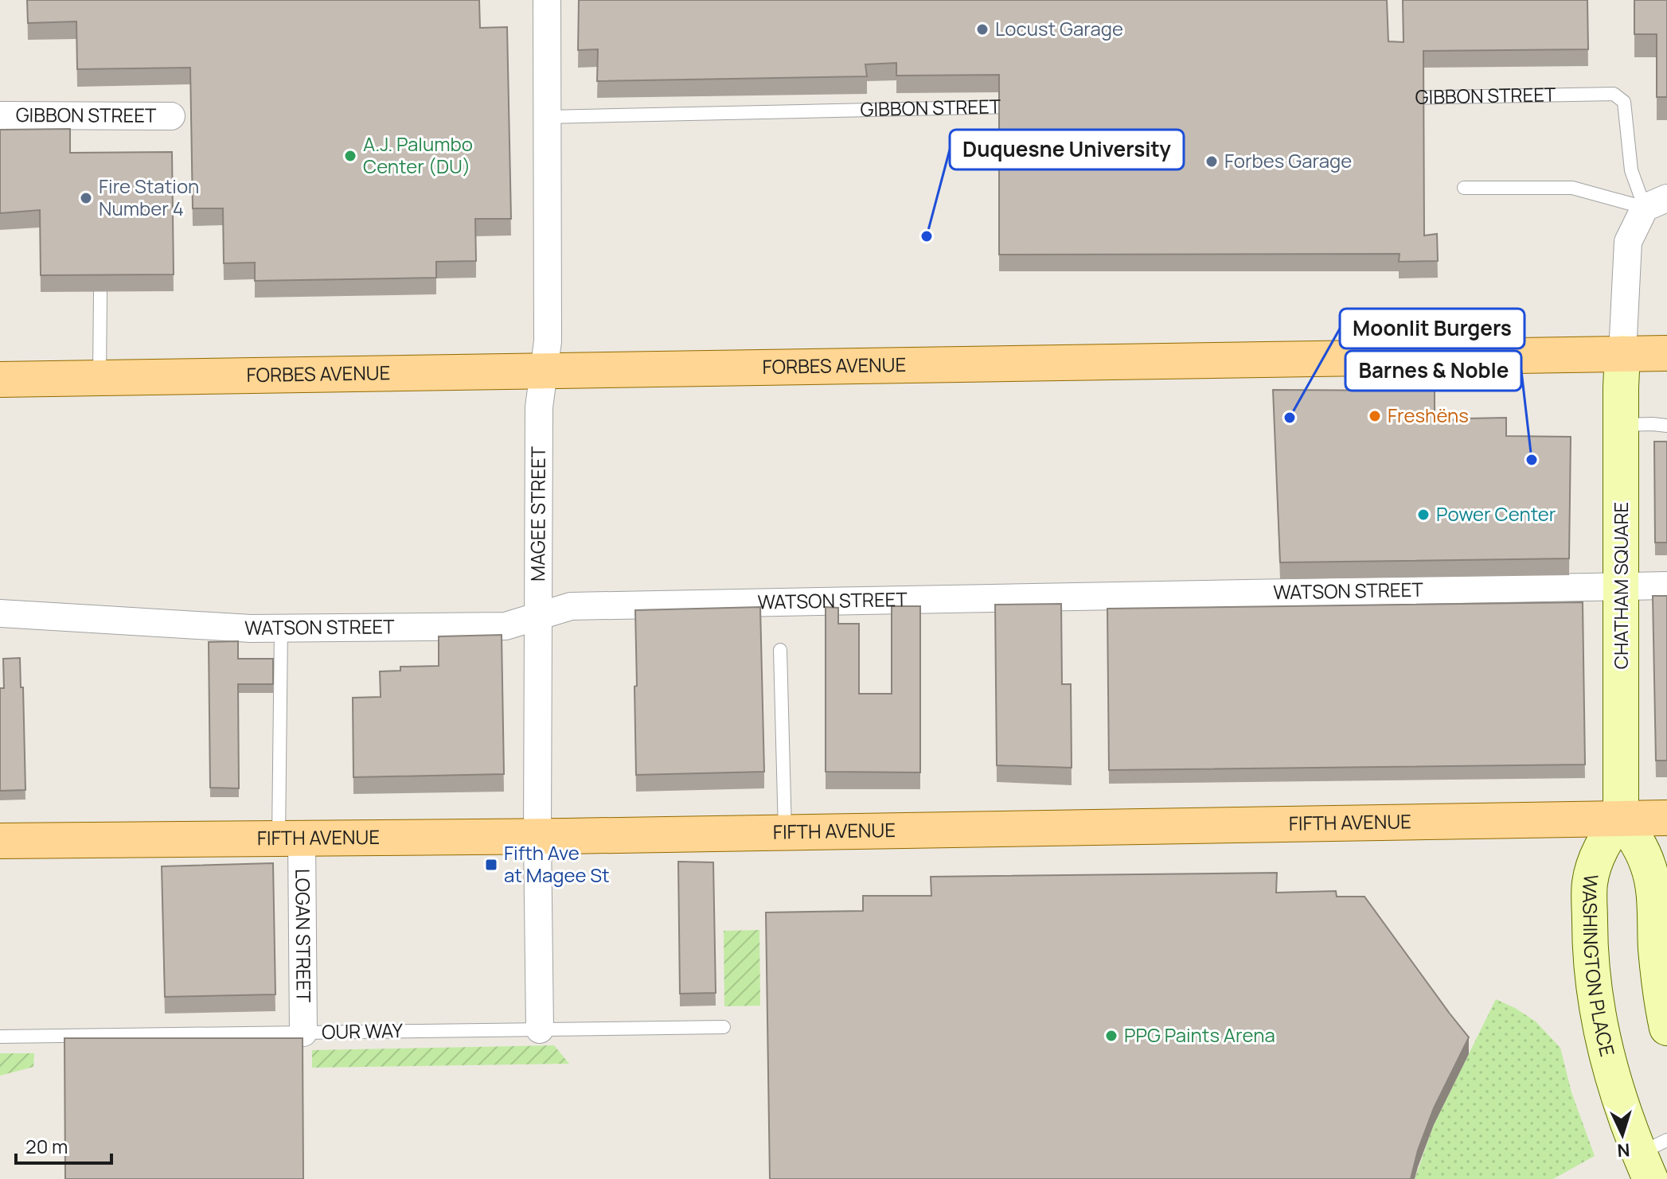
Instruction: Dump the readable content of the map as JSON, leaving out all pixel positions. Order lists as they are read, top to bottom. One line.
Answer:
{"streets":{"main road":["FORBES AVENUE","CHATHAM SQUARE","FIFTH AVENUE","WASHINGTON PLACE"],"street":["GIBBON STREET","MAGEE STREET","WATSON STREET","LOGAN STREET"],"lane":["OUR WAY"]},"crossings":[["GIBBON STREET","MAGEE STREET"],["FORBES AVENUE","MAGEE STREET"],["FORBES AVENUE","CHATHAM SQUARE"],["MAGEE STREET","WATSON STREET"],["MAGEE STREET","FIFTH AVENUE"],["MAGEE STREET","OUR WAY"],["CHATHAM SQUARE","WATSON STREET"],["CHATHAM SQUARE","FIFTH AVENUE"],["CHATHAM SQUARE","WASHINGTON PLACE"],["FIFTH AVENUE","LOGAN STREET"],["FIFTH AVENUE","WASHINGTON PLACE"],["LOGAN STREET","OUR WAY"]],"places":{"other":["Locust Garage","A.J. Palumbo Center (DU)","Forbes Garage","Fire Station Number 4","Duquesne University","Freshëns","Moonlit Burgers","Barnes & Noble","Power Center","PPG Paints Arena"],"transit":["Fifth Ave at Magee St"]},"scale_bar":"20 m","north":"bottom"}
